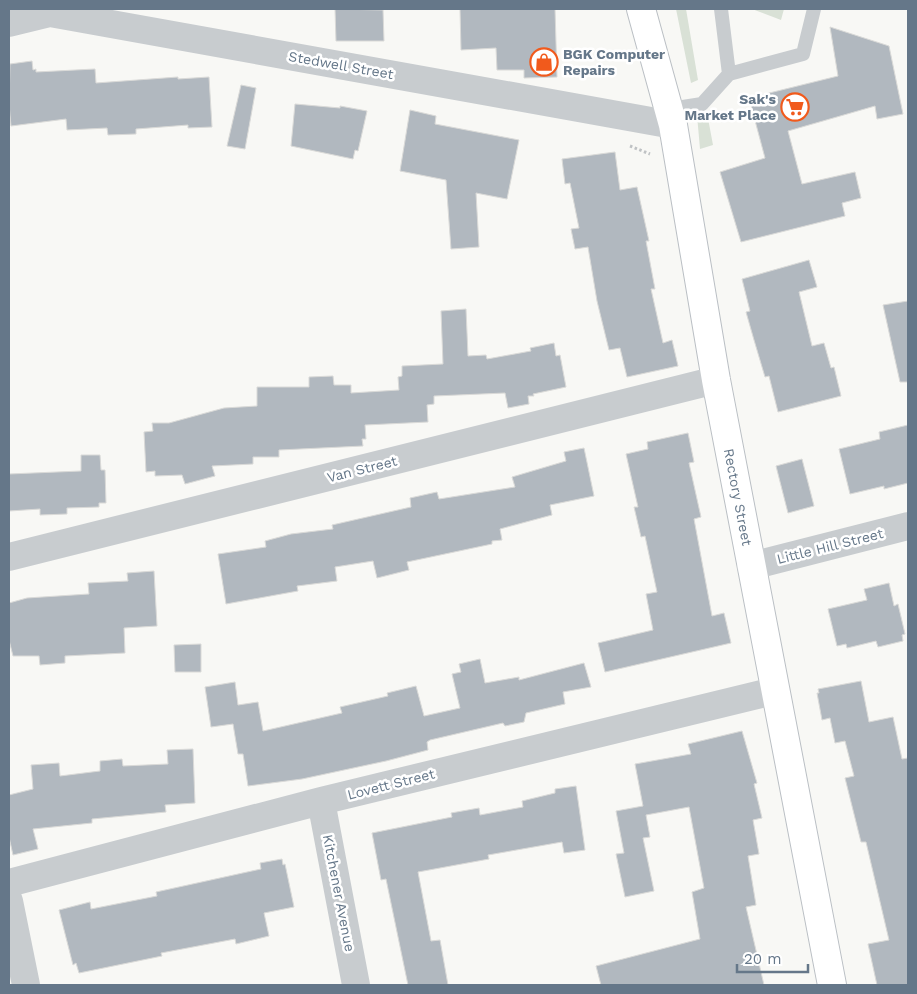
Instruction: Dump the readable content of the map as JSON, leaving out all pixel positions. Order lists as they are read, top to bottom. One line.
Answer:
{"streets":{"street":["Stedwell Street","Van Street","Rectory Street","Little Hill Street","Lovett Street","Kitchener Avenue"]},"crossings":[["Stedwell Street","Rectory Street"],["Van Street","Rectory Street"],["Rectory Street","Little Hill Street"],["Rectory Street","Lovett Street"],["Lovett Street","Kitchener Avenue"]],"places":{"shop":["BGK Computer Repairs"],"supermarket":["Sak's Market Place"]},"scale_bar":"20 m"}
